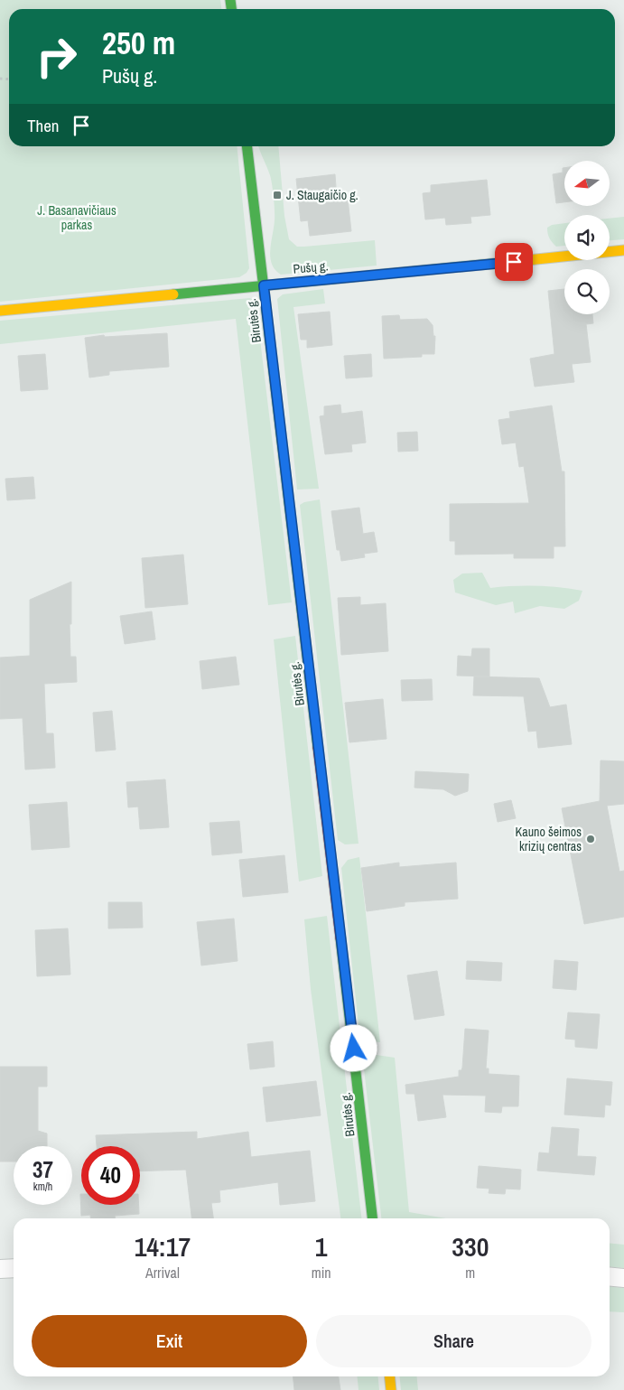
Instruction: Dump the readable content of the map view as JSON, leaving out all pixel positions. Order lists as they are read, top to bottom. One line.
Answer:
{"streets":{"street":["Pušų g.","Birutės g."]},"crossings":[["Pušų g.","Birutės g."]],"parks":["J. Basanavičiaus parkas"],"places":{"transit":["J. Staugaičio g."],"other":["Kauno šeimos krizių centras"]},"north":"left","page":{"turn":["250 m","Pušų g."],"then":"Then","speed":"37 km/h","limit":"40","eta":["14:17","Arrival","1","min","330","m"],"buttons":["Exit","Share"]}}
